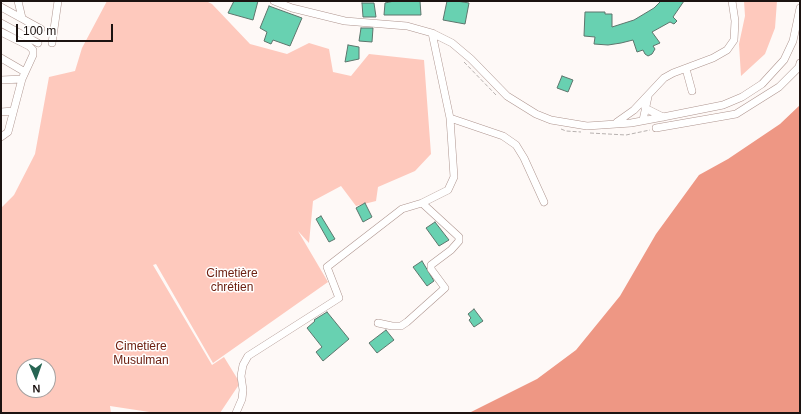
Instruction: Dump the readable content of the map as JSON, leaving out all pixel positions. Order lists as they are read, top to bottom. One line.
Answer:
{"parks":["Cimetière chrétien","Cimetière Musulman"],"scale_bar":"100 m","north":"bottom"}
